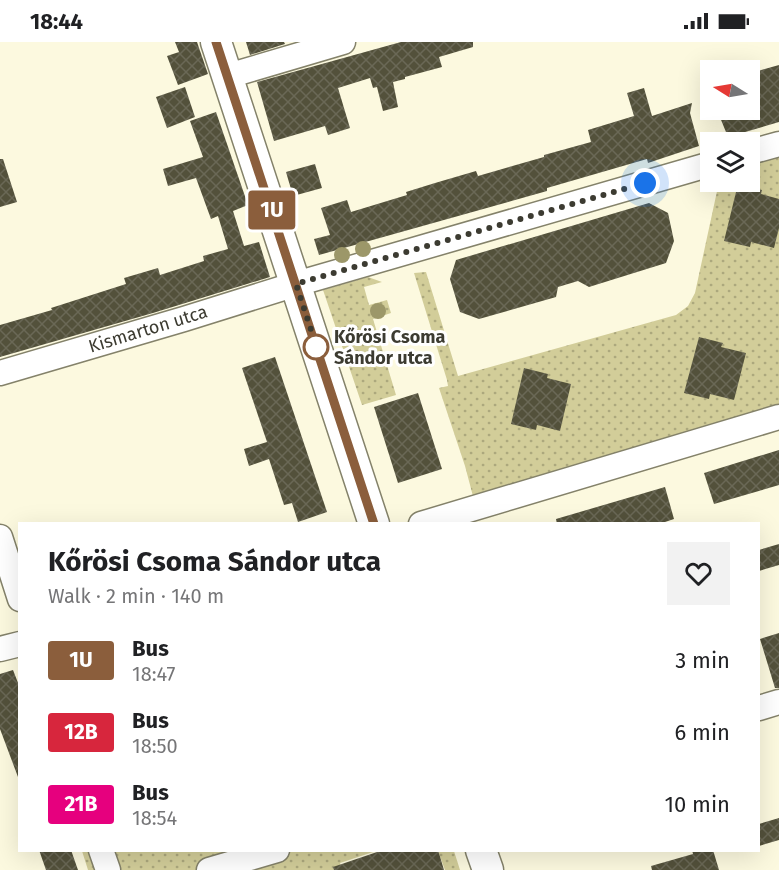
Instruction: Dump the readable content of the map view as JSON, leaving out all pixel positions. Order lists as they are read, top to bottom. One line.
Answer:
{"streets":{"street":["Kismarton utca"]},"places":["Kőrösi Csoma Sándor utca"],"lines":["bus line 1U"],"north":"left","page":{"status":"18:44","on_map":"1U","heading":["Kőrösi Csoma Sándor utca","Walk · 2 min · 140 m"],"list":[{"mark":"1U","name":"Bus","note":"18:47","value":"3 min"},{"mark":"12B","name":"Bus","note":"18:50","value":"6 min"},{"mark":"21B","name":"Bus","note":"18:54","value":"10 min"}]}}
